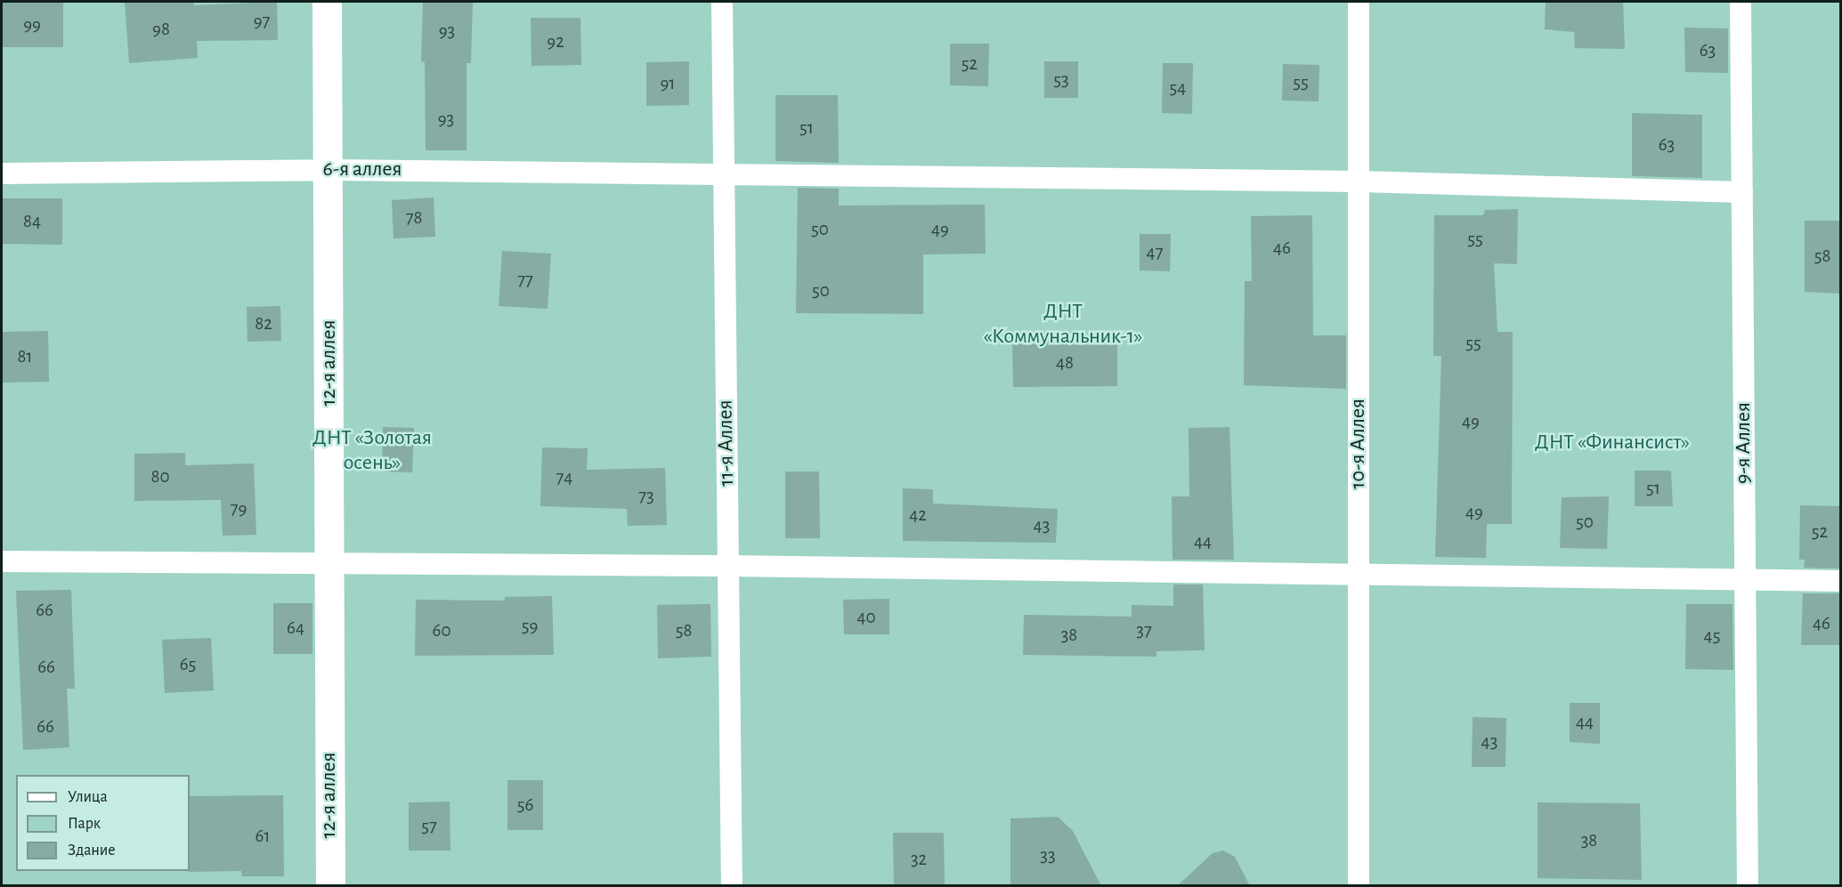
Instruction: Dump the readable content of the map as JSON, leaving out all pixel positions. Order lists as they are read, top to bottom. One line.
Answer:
{"streets":{"street":["12-я аллея"],"lane":["6-я аллея","11-я Аллея","9-я Аллея","10-я Аллея"]},"crossings":[["6-я аллея","12-я аллея"],["6-я аллея","11-я Аллея"],["6-я аллея","9-я Аллея"],["6-я аллея","10-я Аллея"]],"parks":["ДНТ «Коммунальник-1»","ДНТ «Золотая осень»","ДНТ «Финансист»"],"house_numbers":["97","99","98","93","92","63","52","53","55","91","54","93","51","63","78","84","50","49","55","46","47","58","77","50","82","55","81","48","49","80","74","51","73","79","49","42","50","43","52","44","66","40","46","59","64","60","58","37","38","45","65","66","44","66","43","56","57","61","38","33","32"],"legend":["Улица","Парк","Здание"]}
